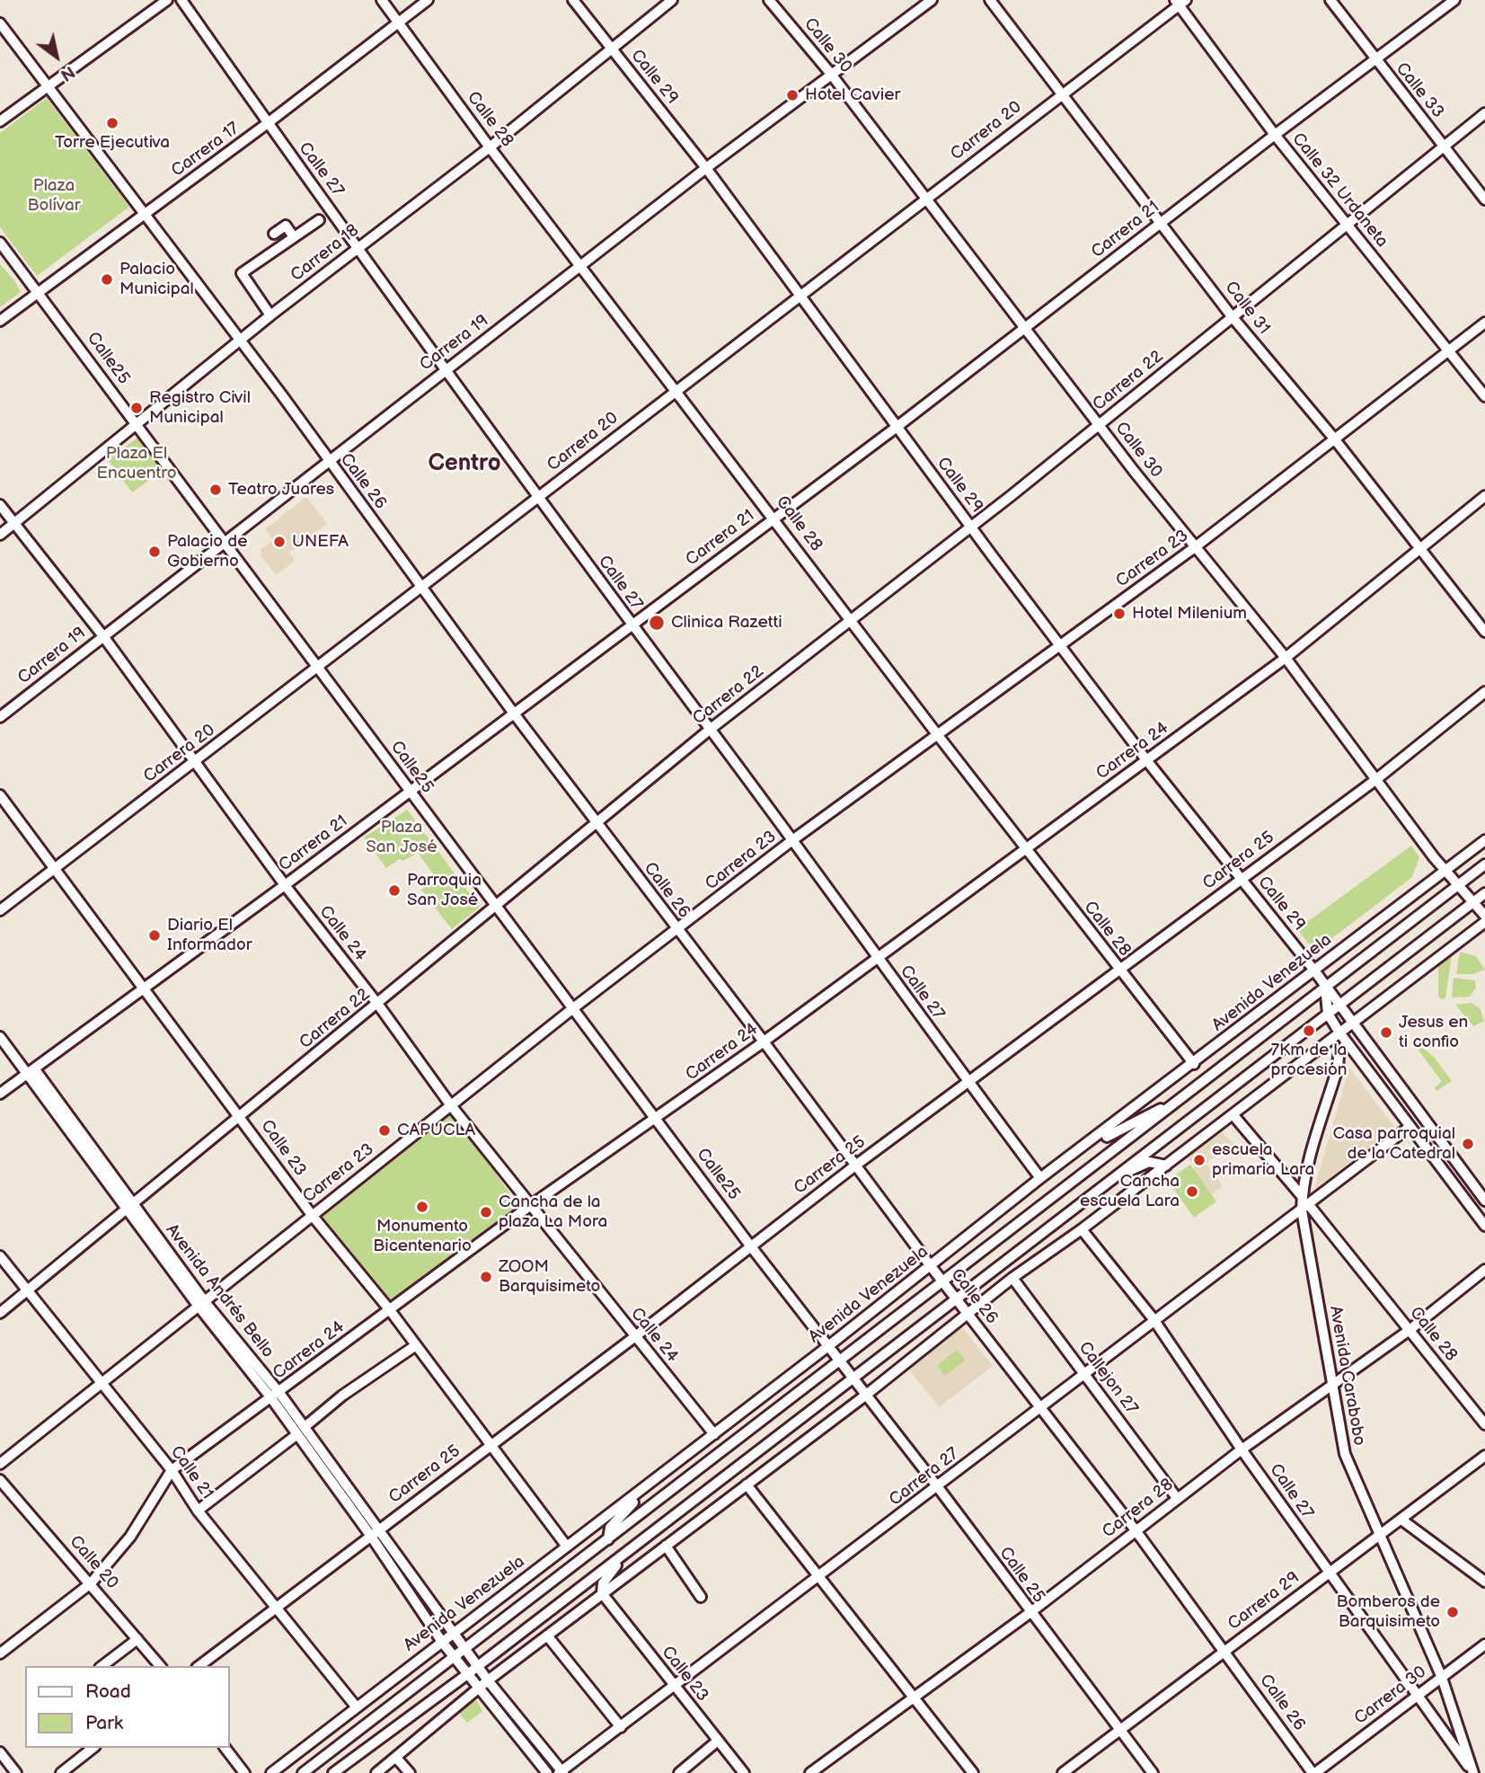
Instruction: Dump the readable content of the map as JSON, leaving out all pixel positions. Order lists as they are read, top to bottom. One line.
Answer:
{"streets":{"street":["Calle 30","Calle 29","Calle 33","Calle 28","Carrera 20","Carrera 17","Calle 27","Calle 32 Urdaneta","Carrera 21","Carrera 18","Calle 31","Carrera 19","Calle25","Carrera 22","Calle 26","Carrera 23","Carrera 24","Carrera 25","Calle 24","Avenida Venezuela","Calle 23","Avenida Andrés Bello","Avenida Carabobo","Callejon 27","Calle 21","Carrera 27","Carrera 28","Calle 20","Calle 25","Carrera 29","Carrera 30"]},"crossings":[["Calle 30","Carrera 20"],["Calle 30","Carrera 21"],["Calle 30","Carrera 19"],["Calle 30","Carrera 22"],["Calle 30","Carrera 23"],["Calle 30","Carrera 24"],["Calle 30","Carrera 25"],["Calle 30","Avenida Venezuela"],["Calle 29","Carrera 20"],["Calle 29","Carrera 21"],["Calle 29","Carrera 18"],["Calle 29","Carrera 19"],["Calle 29","Carrera 22"],["Calle 29","Carrera 23"],["Calle 29","Carrera 24"],["Calle 29","Carrera 25"],["Calle 29","Avenida Venezuela"],["Calle 33","Carrera 21"],["Calle 33","Carrera 22"],["Calle 28","Carrera 20"],["Calle 28","Carrera 17"],["Calle 28","Carrera 21"],["Calle 28","Carrera 18"],["Calle 28","Carrera 19"],["Calle 28","Carrera 22"],["Calle 28","Carrera 23"],["Calle 28","Carrera 24"],["Calle 28","Carrera 25"],["Calle 28","Avenida Venezuela"],["Calle 28","Avenida Carabobo"],["Calle 28","Carrera 27"],["Calle 28","Carrera 28"],["Carrera 20","Calle 27"],["Carrera 20","Calle 32 Urdaneta"],["Carrera 20","Calle 31"],["Carrera 20","Calle25"],["Carrera 20","Calle 26"],["Carrera 20","Calle 24"],["Carrera 20","Calle 23"],["Carrera 17","Calle 27"],["Carrera 17","Calle25"],["Carrera 17","Calle 26"],["Calle 27","Carrera 21"],["Calle 27","Carrera 18"],["Calle 27","Carrera 19"],["Calle 27","Carrera 22"],["Calle 27","Carrera 23"],["Calle 27","Carrera 24"],["Calle 27","Carrera 25"],["Calle 27","Avenida Venezuela"],["Calle 27","Avenida Carabobo"],["Calle 27","Carrera 27"],["Calle 27","Carrera 28"],["Calle 27","Carrera 29"],["Calle 27","Carrera 30"],["Calle 32 Urdaneta","Carrera 21"],["Calle 32 Urdaneta","Carrera 22"],["Calle 32 Urdaneta","Carrera 23"],["Carrera 21","Calle 31"],["Carrera 21","Calle25"],["Carrera 21","Calle 26"],["Carrera 21","Calle 24"],["Carrera 21","Calle 23"],["Carrera 21","Avenida Andrés Bello"],["Carrera 18","Calle25"],["Carrera 18","Calle 26"],["Carrera 18","Calle 24"],["Calle 31","Carrera 22"],["Calle 31","Carrera 23"],["Calle 31","Carrera 24"],["Carrera 19","Calle25"],["Carrera 19","Calle 26"],["Carrera 19","Calle 24"],["Calle25","Carrera 22"],["Calle25","Carrera 23"],["Calle25","Carrera 24"],["Calle25","Carrera 25"],["Calle25","Avenida Venezuela"],["Calle25","Calle 25"],["Carrera 22","Calle 26"],["Carrera 22","Calle 24"],["Carrera 22","Calle 23"],["Carrera 22","Avenida Andrés Bello"],["Carrera 22","Calle 21"],["Calle 26","Carrera 23"],["Calle 26","Carrera 24"],["Calle 26","Carrera 25"],["Calle 26","Avenida Venezuela"],["Calle 26","Carrera 27"],["Calle 26","Carrera 28"],["Calle 26","Carrera 29"],["Calle 26","Carrera 30"],["Carrera 23","Calle 24"],["Carrera 23","Calle 23"],["Carrera 23","Avenida Andrés Bello"],["Carrera 23","Calle 21"],["Carrera 24","Calle 24"],["Carrera 24","Calle 23"],["Carrera 24","Avenida Andrés Bello"],["Carrera 24","Calle 21"],["Carrera 24","Calle 20"],["Carrera 25","Calle 24"],["Carrera 25","Calle 23"],["Carrera 25","Avenida Andrés Bello"],["Carrera 25","Calle 21"],["Calle 24","Avenida Venezuela"],["Avenida Venezuela","Calle 23"],["Avenida Venezuela","Avenida Andrés Bello"],["Avenida Venezuela","Calle 21"],["Avenida Venezuela","Calle 25"],["Calle 23","Carrera 27"],["Avenida Andrés Bello","Carrera 27"],["Avenida Carabobo","Carrera 27"],["Avenida Carabobo","Carrera 28"],["Avenida Carabobo","Carrera 29"],["Avenida Carabobo","Carrera 30"],["Callejon 27","Carrera 27"],["Callejon 27","Carrera 28"],["Carrera 27","Calle 25"],["Carrera 28","Calle 25"],["Calle 25","Carrera 29"]],"districts":["Centro"],"parks":["Plaza Bolívar","Plaza El Encuentro","Plaza San José"],"places":["Hotel Cavier","Torre Ejecutiva","Palacio Municipal","Registro Civil Municipal","Teatro Juares","UNEFA","Palacio de Gobierno","Hotel Milenium","Clinica Razetti","Parroquia San José","Diario El Informador","7Km de la procesión","Jesus en ti confio","CAPUCLA","Casa parroquial de la Catedral","escuela primaria Lara","Cancha escuela Lara","Monumento Bicentenario","Cancha de la plaza La Mora","ZOOM Barquisimeto","Bomberos de Barquisimeto"],"legend":["Road","Park"],"north":"bottom right"}
